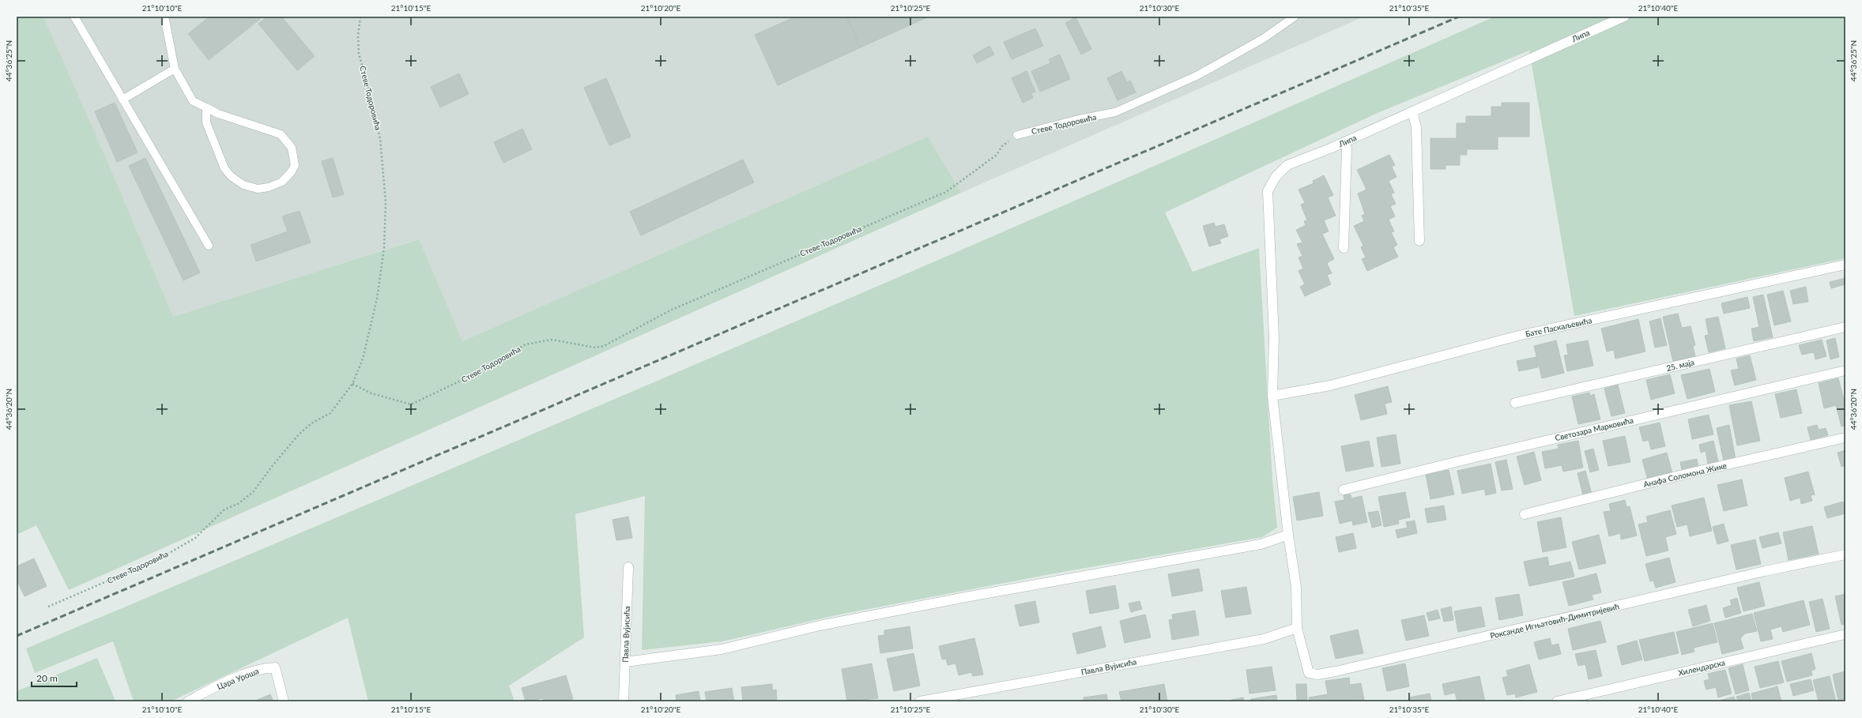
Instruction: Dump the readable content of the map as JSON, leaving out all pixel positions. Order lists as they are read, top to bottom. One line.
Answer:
{"streets":{"street":["Липа","Бате Паскаљевића","25. маја","Светозара Марковића","Анафа Соломона Жике","Роксанде Игњатовић-Димитријевић","Павла Вујисића","Хилендарска","Цара Уроша"],"lane":["Стеве Тодоровића"]},"crossings":[["Липа","Бате Паскаљевића"],["Липа","Роксанде Игњатовић-Димитријевић"],["Липа","Павла Вујисића"],["Роксанде Игњатовић-Димитријевић","Павла Вујисића"]],"scale_bar":"20 m","coordinates":["21°10'10\"E","21°10'15\"E","21°10'20\"E","21°10'25\"E","21°10'30\"E","21°10'35\"E","21°10'40\"E","44°36'25\"N","44°36'20\"N"]}
